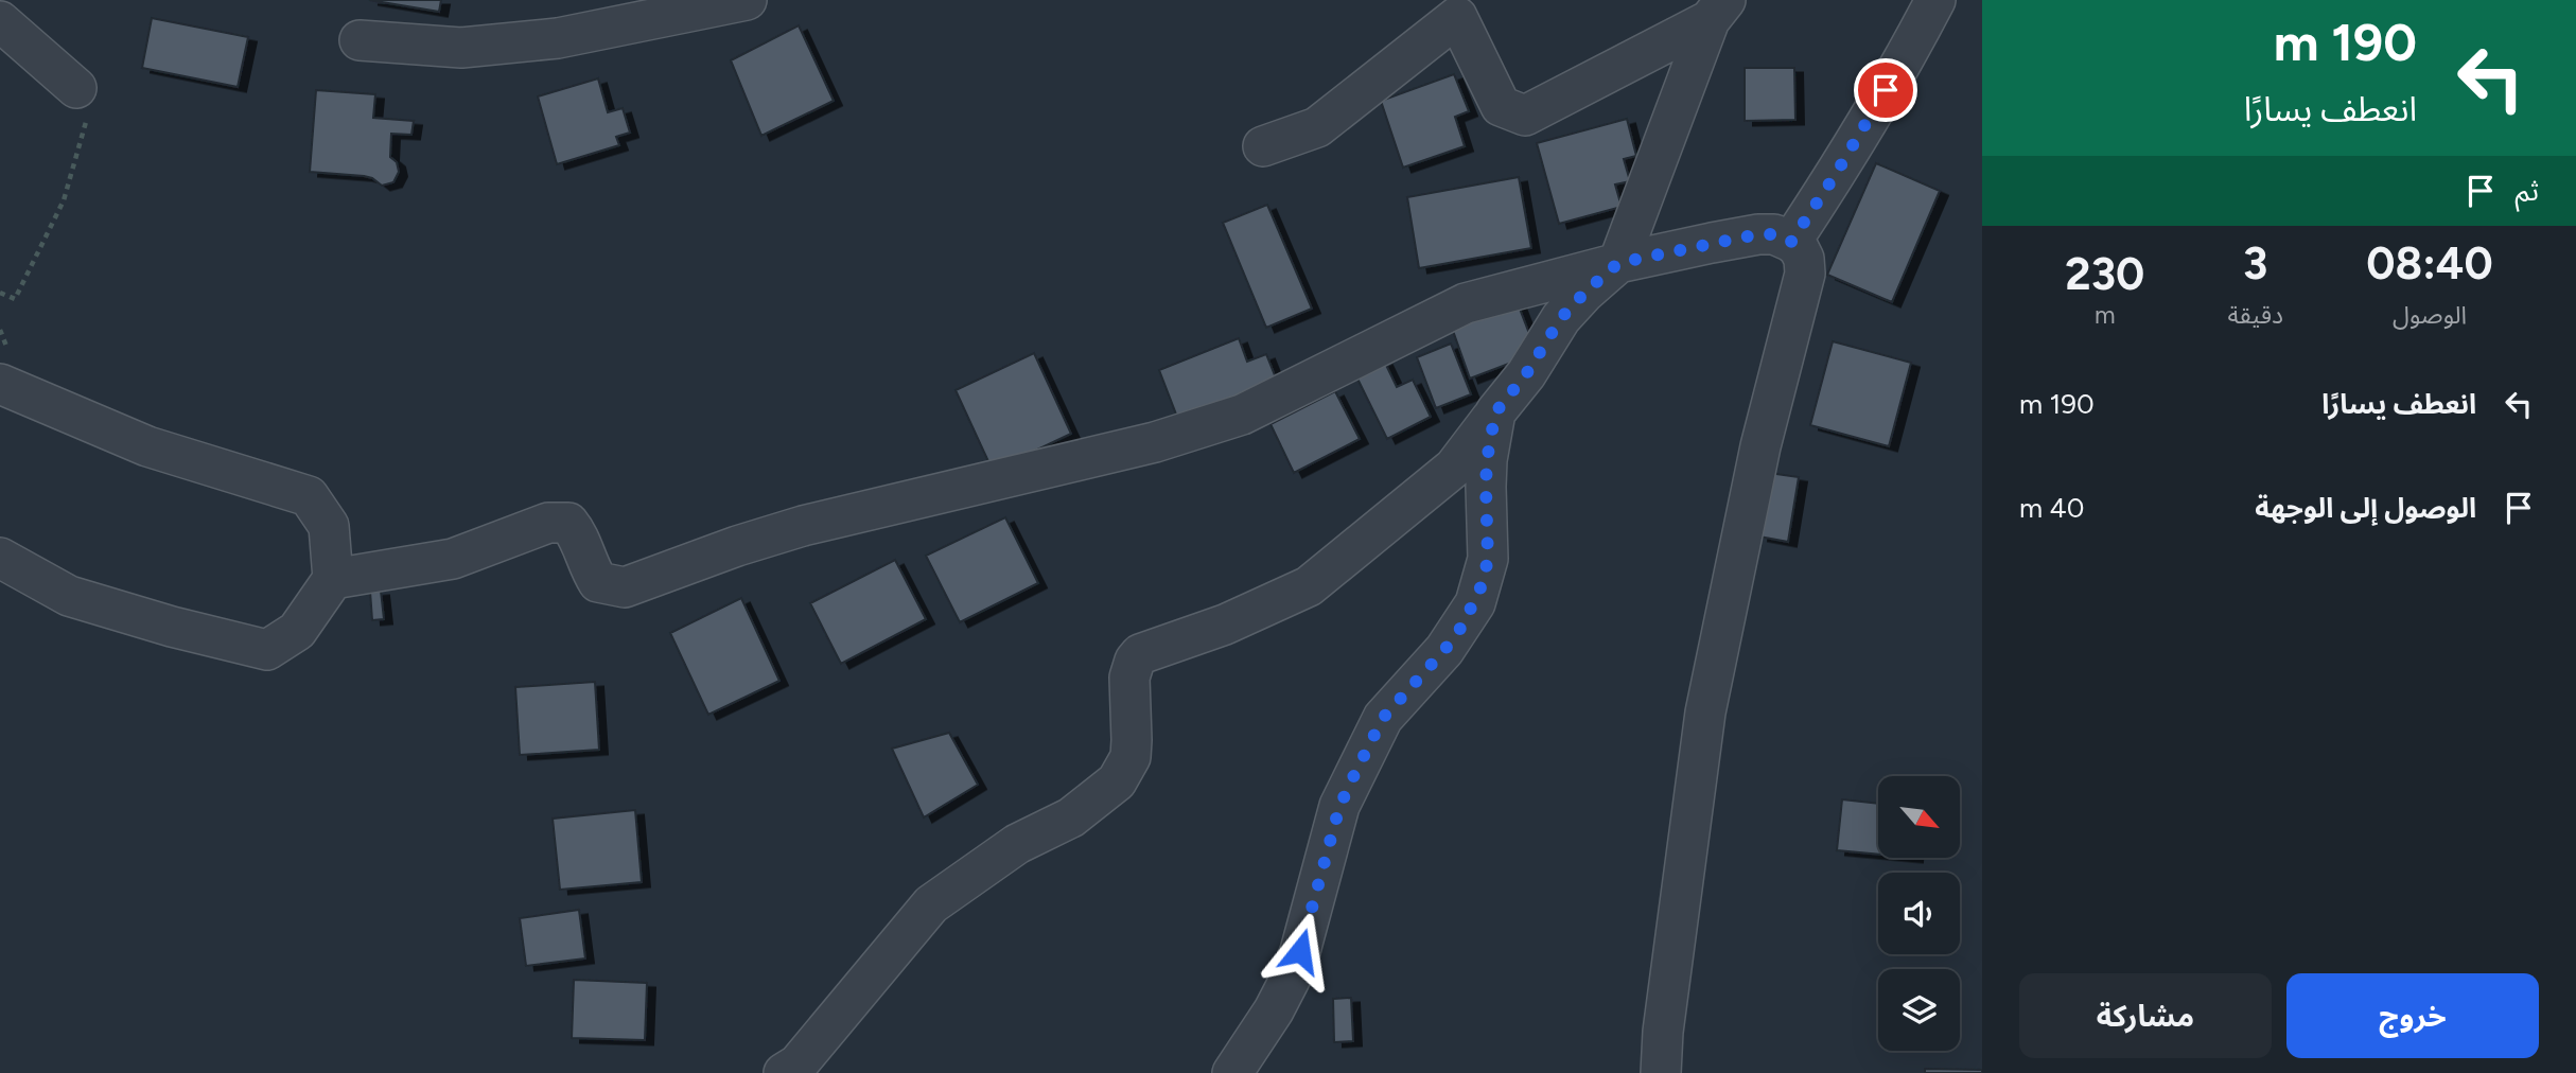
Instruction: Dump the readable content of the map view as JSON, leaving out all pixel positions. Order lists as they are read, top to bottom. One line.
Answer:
{"north":"bottom right","page":{"turn":["190 m","انعطف يسارًا"],"then":"ثم","eta":["08:40","الوصول","3","دقيقة","230","m"],"list":[{"name":"انعطف يسارًا","value":"190 m"},{"name":"الوصول إلى الوجهة","value":"40 m"}],"buttons":["خروج","مشاركة"]}}
